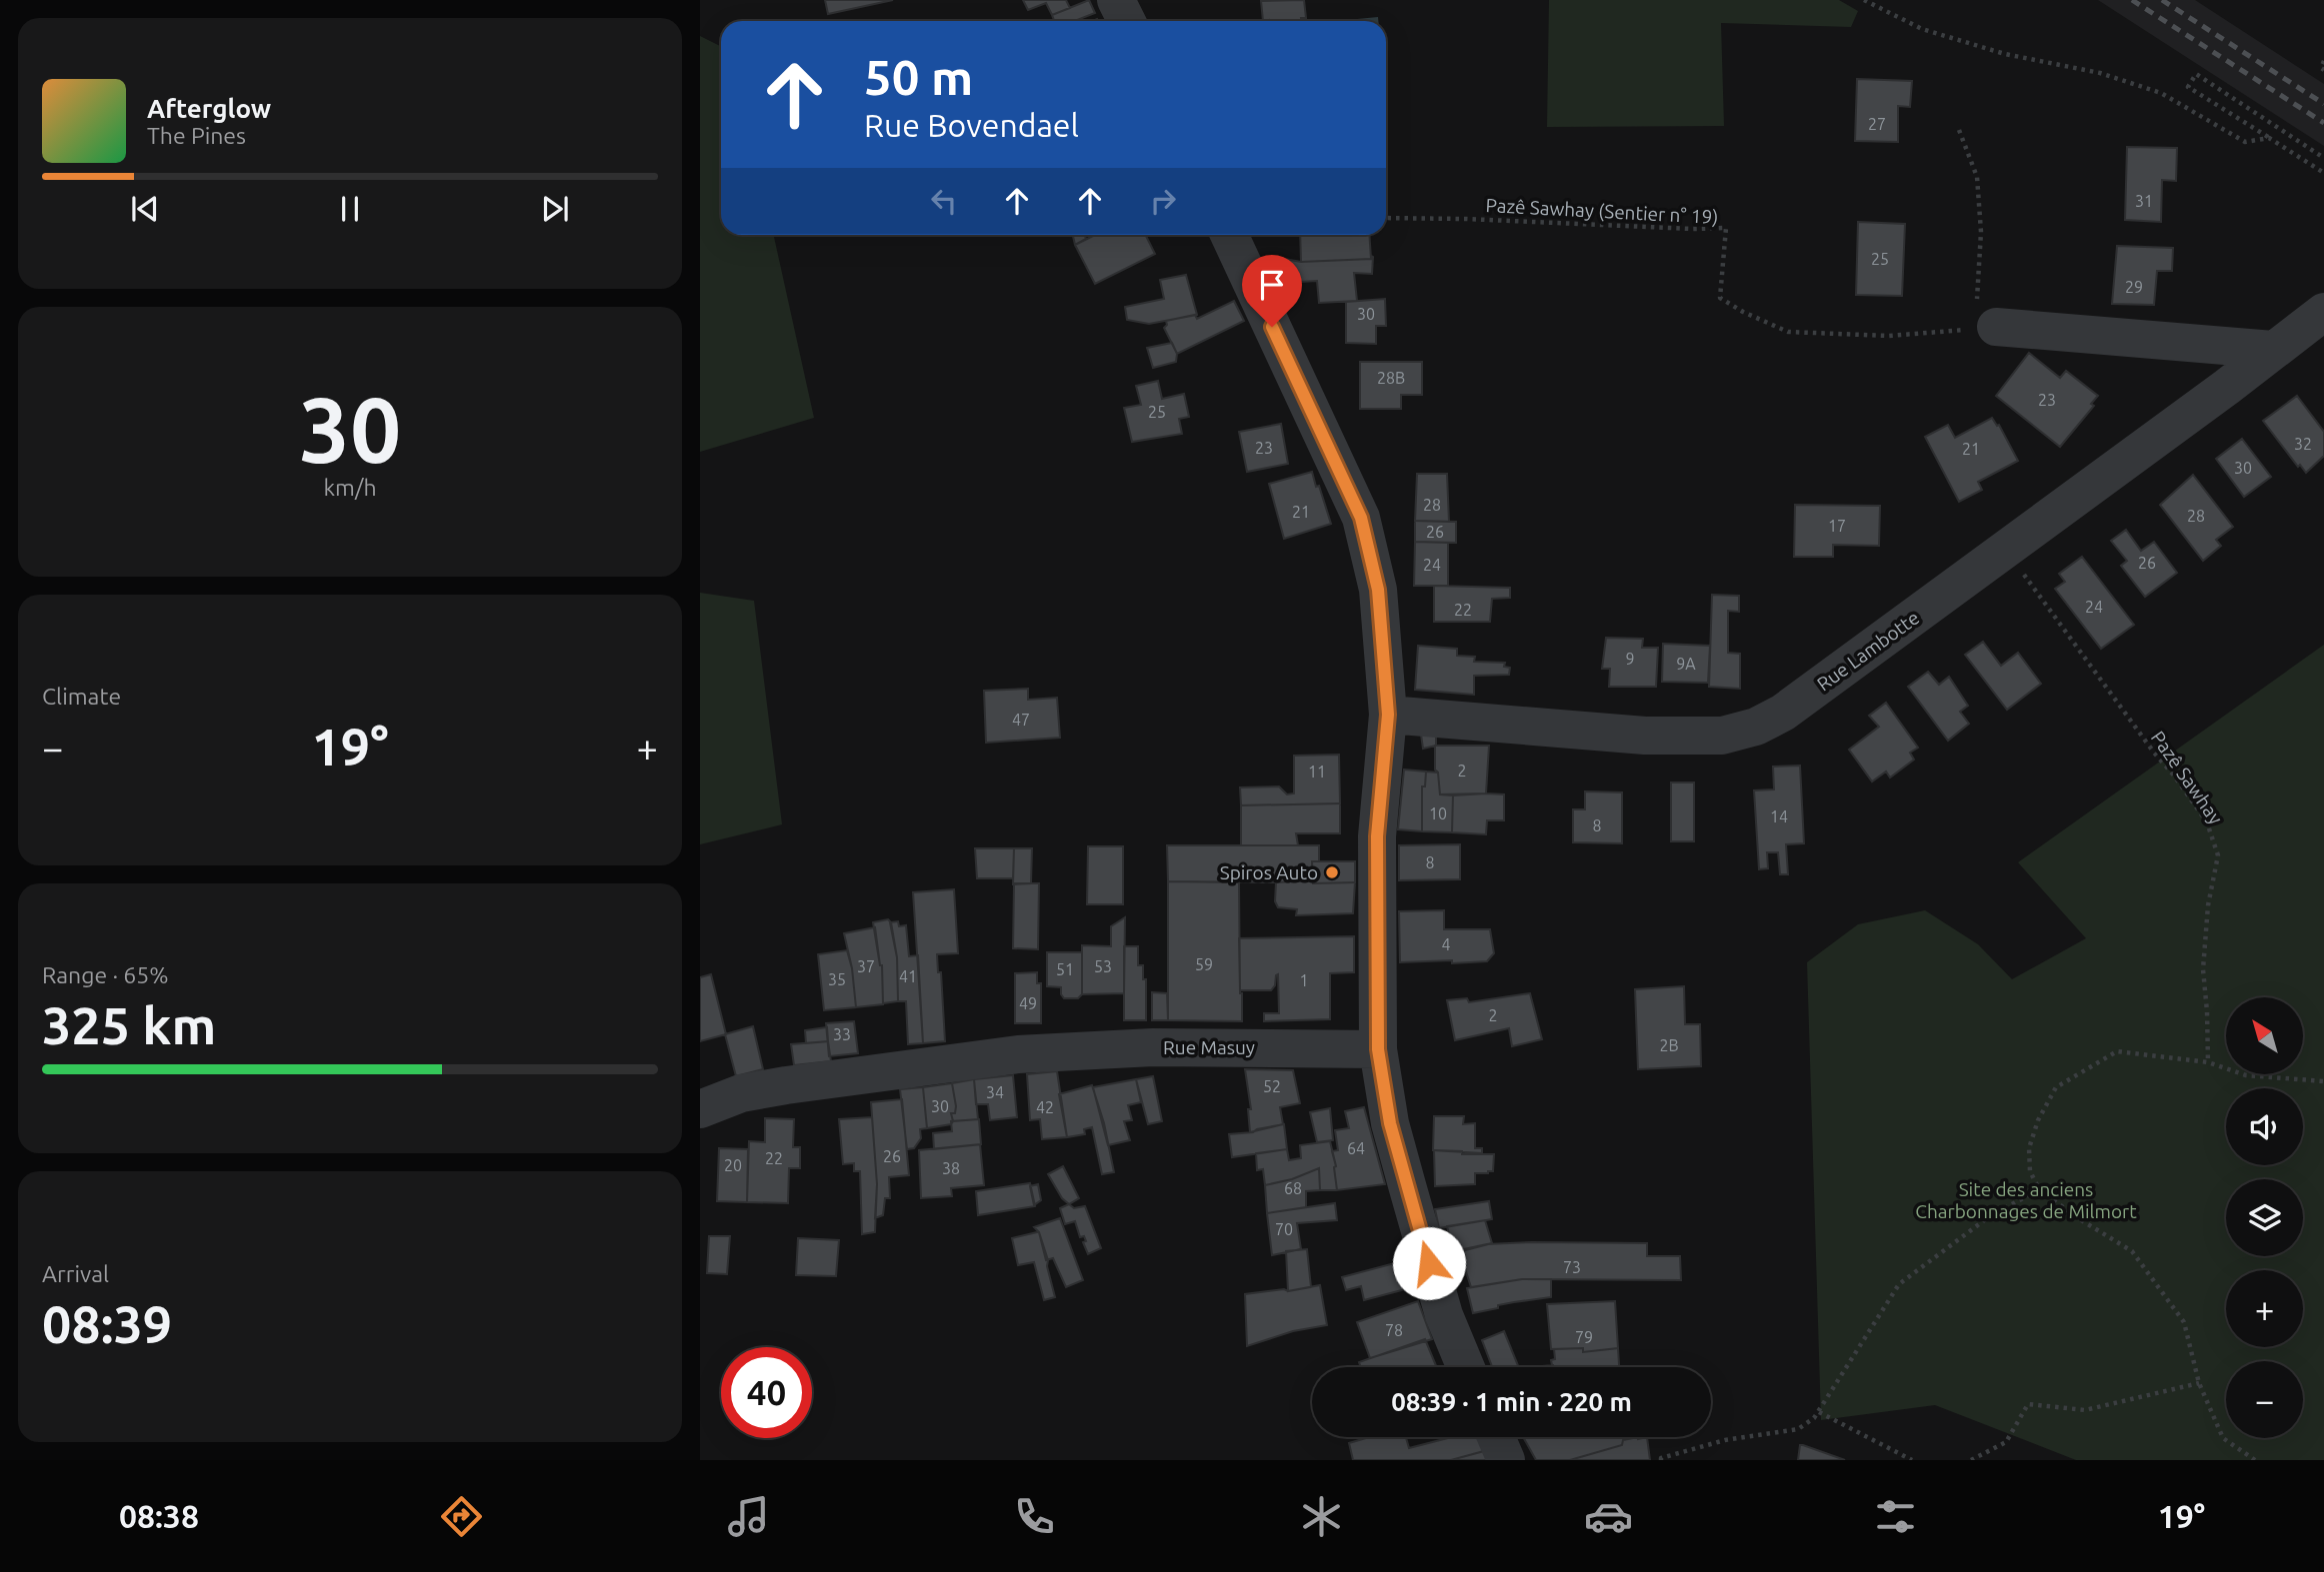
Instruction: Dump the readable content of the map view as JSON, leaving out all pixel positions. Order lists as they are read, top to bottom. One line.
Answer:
{"streets":{"street":["Rue Lambotte","Rue Masuy"],"path":["Pazê Sawhay (Sentier n° 19)","Pazê Sawhay"]},"crossings":[["Rue Lambotte","Pazê Sawhay"]],"parks":["Site des anciens Charbonnages de Milmort"],"places":["Spiros Auto"],"house_numbers":["27","31","25","29","30","28B","23","25","32","23","21","30","28","21","28","17","26","26","24","24","22","9","9A","47","2","11","10","14","8","8","4","59","37","53","51","41","35","1","49","2","33","2B","52","34","30","42","64","26","22","20","38","68","70","73","78","79"],"north":"top left","page":{"turn":["50 m","Rue Bovendael"],"song":["Afterglow","The Pines"],"tile":[["30","km/h"],"Climate",["Range · 65%","325 km"],["Arrival","08:39"]],"heat":["−","19°","+"],"map_buttons":["+","−"],"limit":"40","trip":"08:39 · 1 min · 220 m","tabs":["08:38","19°"]}}
